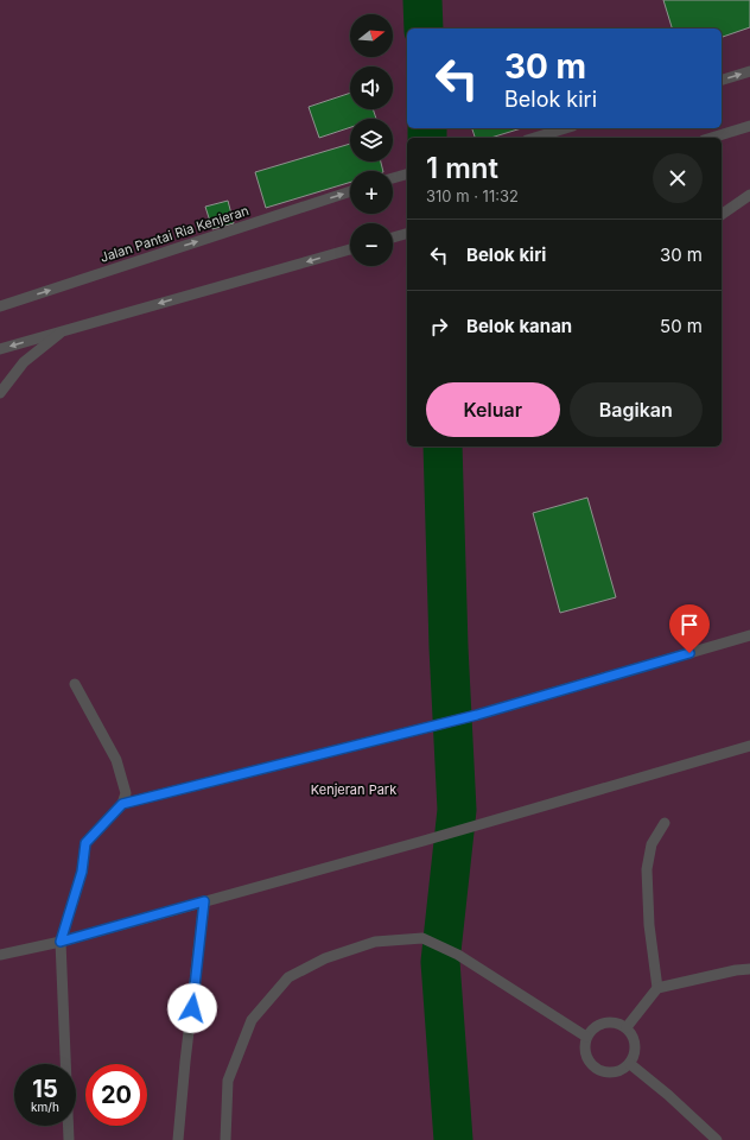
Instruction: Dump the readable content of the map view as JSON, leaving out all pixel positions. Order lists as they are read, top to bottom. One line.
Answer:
{"streets":{"lane":["Jalan Pantai Ria Kenjeran"]},"parks":["Kenjeran Park"],"north":"right","page":{"map_buttons":["+","−"],"turn":["30 m","Belok kiri"],"heading":["1 mnt","310 m · 11:32"],"list":[{"name":"Belok kiri","value":"30 m"},{"name":"Belok kanan","value":"50 m"}],"buttons":["Keluar","Bagikan"],"speed":"15 km/h","limit":"20"}}
